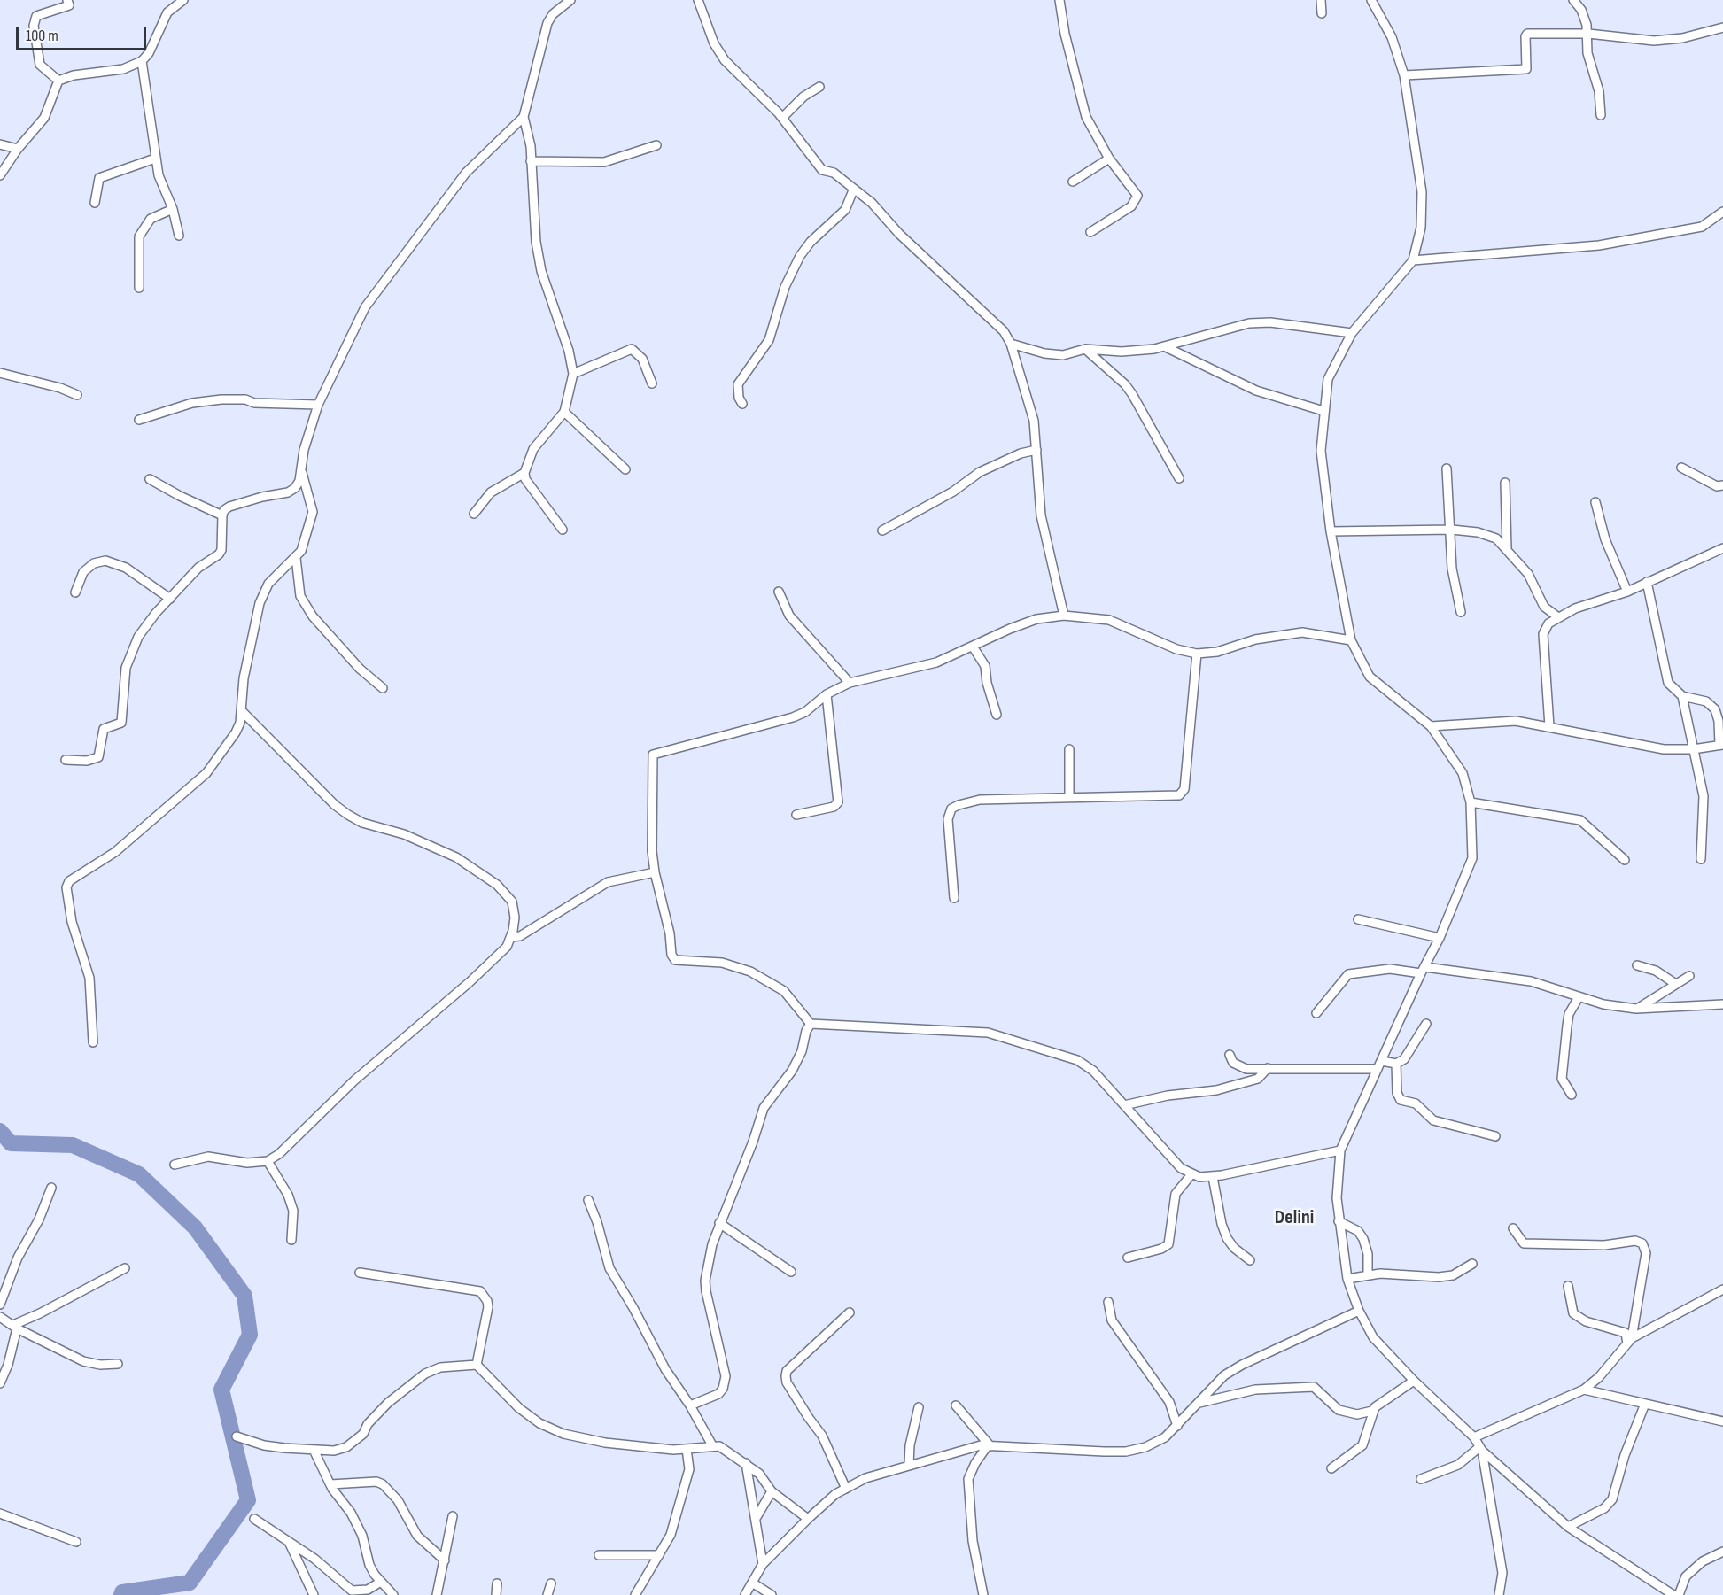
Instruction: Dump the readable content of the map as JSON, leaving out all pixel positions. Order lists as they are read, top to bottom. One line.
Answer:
{"districts":["Delini"],"scale_bar":"100 m"}
